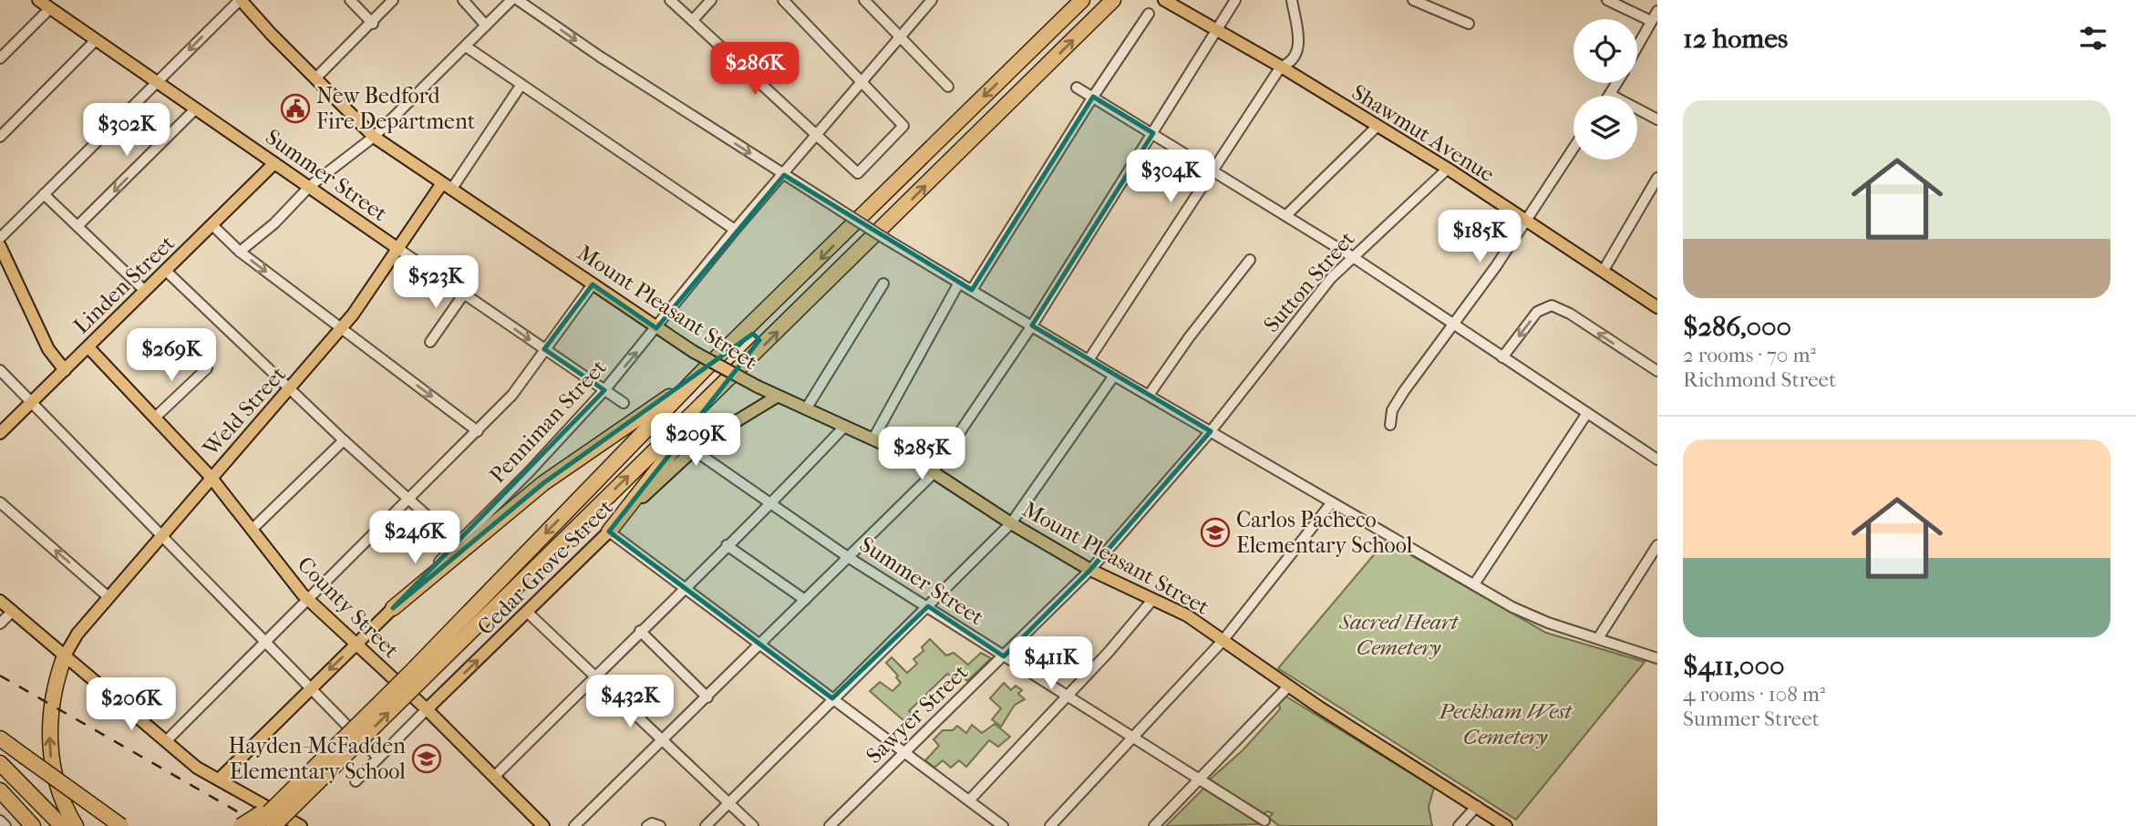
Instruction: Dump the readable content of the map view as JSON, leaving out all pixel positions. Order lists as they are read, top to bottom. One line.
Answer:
{"streets":{"main road":["Shawmut Avenue","Summer Street","Linden Street","Mount Pleasant Street","Weld Street","Penniman Street","Cedar Grove Street","County Street"],"street":["Sutton Street","Sawyer Street"]},"crossings":[["Shawmut Avenue","Sutton Street"],["Summer Street","Linden Street"],["Summer Street","Weld Street"],["Summer Street","Penniman Street"],["Summer Street","Cedar Grove Street"],["Summer Street","Sawyer Street"],["Sutton Street","Sawyer Street"],["Linden Street","County Street"],["Mount Pleasant Street","Weld Street"],["Mount Pleasant Street","Penniman Street"],["Mount Pleasant Street","Cedar Grove Street"],["Mount Pleasant Street","Sawyer Street"],["Weld Street","County Street"],["Penniman Street","County Street"],["Cedar Grove Street","County Street"]],"parks":["Sacred Heart Cemetery","Peckham West Cemetery"],"places":{"public building":["New Bedford Fire Department"],"school or university":["Carlos Pacheco Elementary School","Hayden-McFadden Elementary School"]},"page":{"heading":"12 homes","price":["$286K","$302K","$304K","$185K","$523K","$269K","$209K","$285K","$246K","$411K","$432K","$206K"],"list":[{"name":"$286,000","note":"2 rooms · 70 m² · Richmond Street"},{"name":"$411,000","note":"4 rooms · 108 m² · Summer Street"}]}}
